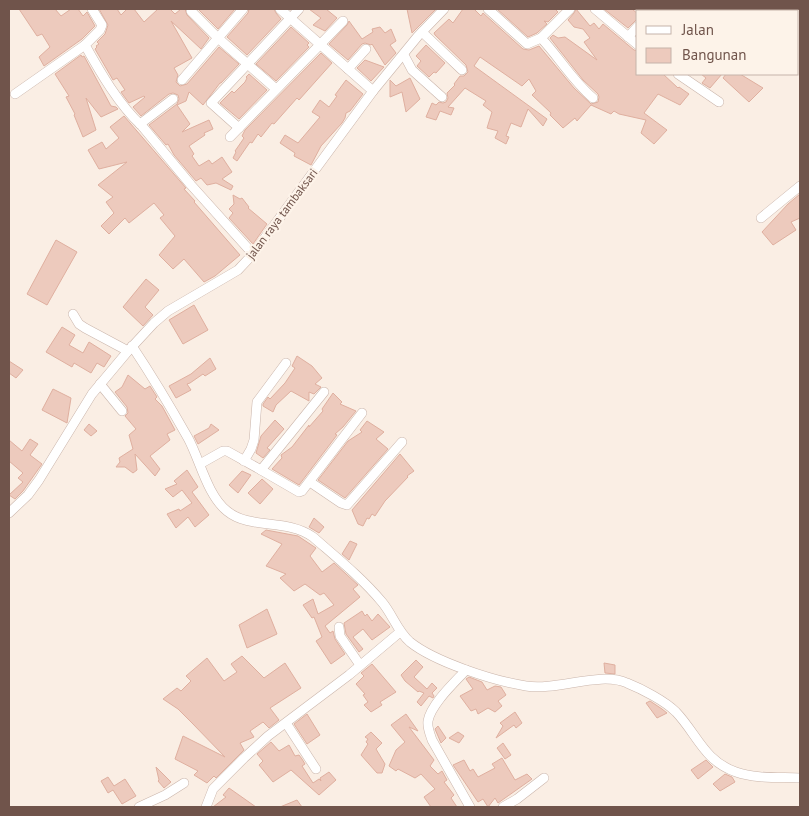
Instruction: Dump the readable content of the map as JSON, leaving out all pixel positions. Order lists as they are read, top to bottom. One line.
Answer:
{"streets":{"street":["jalan raya tambaksari"]},"legend":["Jalan","Bangunan"]}
